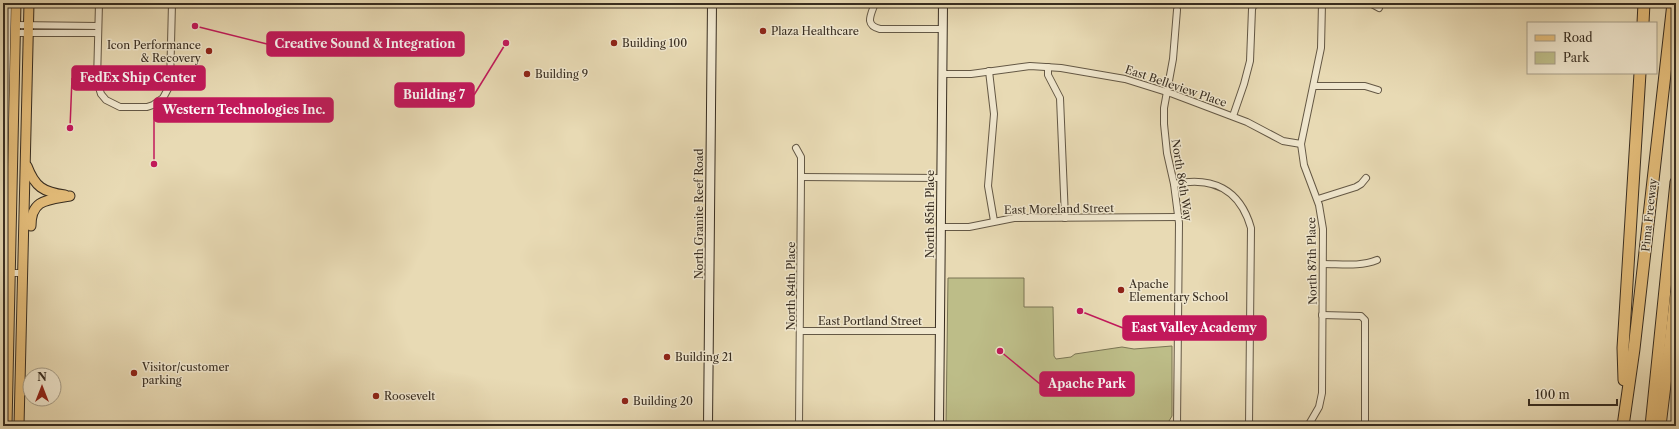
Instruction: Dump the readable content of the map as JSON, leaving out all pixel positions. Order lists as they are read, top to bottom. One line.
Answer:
{"streets":{"highway":["Pima Freeway"],"street":["East Belleview Place","North 86th Way","East Moreland Street","North Granite Reef Road","North 85th Place","North 87th Place","North 84th Place","East Portland Street"]},"crossings":[["East Belleview Place","North 86th Way"],["East Belleview Place","North 85th Place"],["East Belleview Place","North 87th Place"],["North 86th Way","East Moreland Street"],["East Moreland Street","North 85th Place"],["North 85th Place","East Portland Street"],["North 84th Place","East Portland Street"]],"places":["Creative Sound & Integration","Plaza Healthcare","Building 7","Building 100","Icon Performance & Recovery","Building 9","FedEx Ship Center","Western Technologies Inc.","Apache Elementary School","East Valley Academy","Apache Park","Building 21","Visitor/customer parking","Roosevelt","Building 20"],"legend":["Road","Park"],"scale_bar":"100 m","north":"top"}
